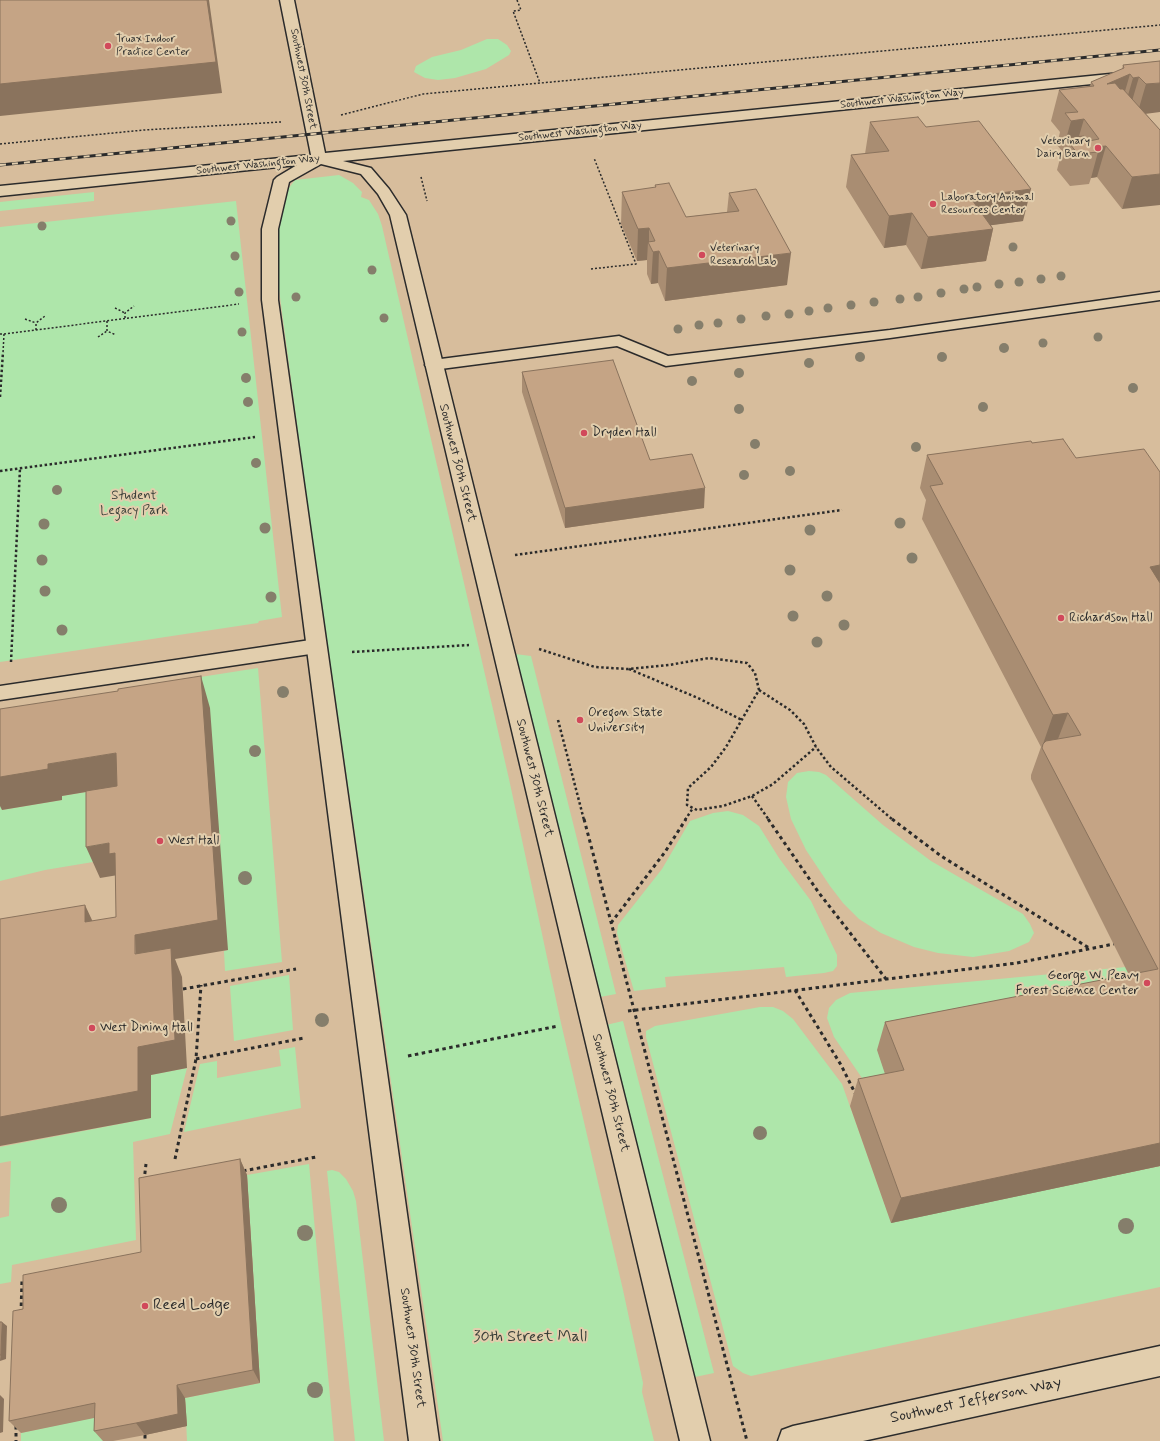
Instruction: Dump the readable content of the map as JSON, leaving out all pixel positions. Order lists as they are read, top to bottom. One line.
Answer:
{"streets":{"street":["Southwest 30th Street","Southwest Washington Way","Southwest Jefferson Way"]},"crossings":[["Southwest 30th Street","Southwest Washington Way"]],"parks":["Student Legacy Park","30th Street Mall"],"places":["Truax Indoor Practice Center","Veterinary Dairy Barn","Laboratory Animal Resources Center","Veterinary Research Lab","Dryden Hall","Richardson Hall","Oregon State University","West Hall","George W. Peavy Forest Science Center","West Dining Hall","Reed Lodge"]}
